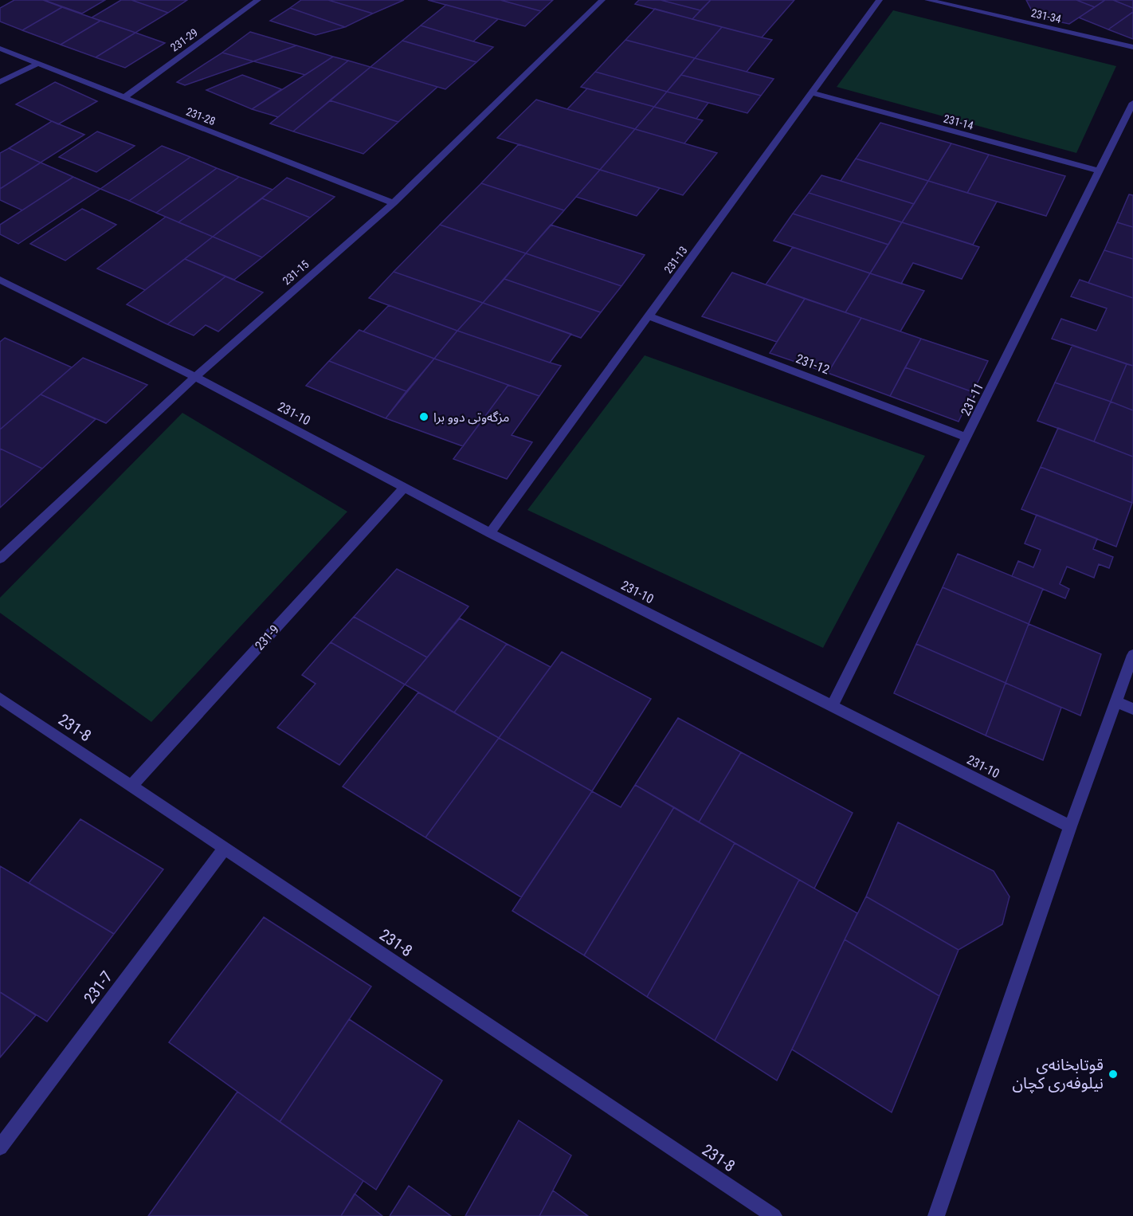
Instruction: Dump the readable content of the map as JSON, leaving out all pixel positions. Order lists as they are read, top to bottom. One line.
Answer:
{"streets":{"street":["231-34","231-29","231-28","231-14","231-13","231-15","231-12","231-11","231-10","231-9","231-8","231-7"]},"crossings":[["231-29","231-28"],["231-28","231-15"],["231-14","231-13"],["231-14","231-11"],["231-13","231-12"],["231-13","231-10"],["231-15","231-10"],["231-12","231-11"],["231-11","231-10"],["231-10","231-9"],["231-9","231-8"],["231-8","231-7"]],"places":["مزگەوتی دوو برا","قوتابخانەی نیلوفەری کچان"]}
